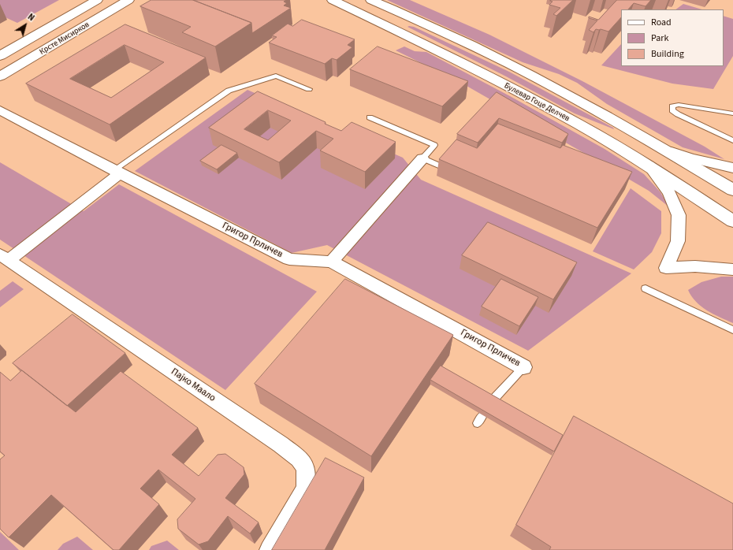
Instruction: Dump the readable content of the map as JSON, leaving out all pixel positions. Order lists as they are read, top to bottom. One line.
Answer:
{"streets":{"street":["Крсте Мисирков","Булевар Гоце Делчев","Григор Прличев","Пајко Маало"]},"legend":["Road","Park","Building"],"north":"top right"}
